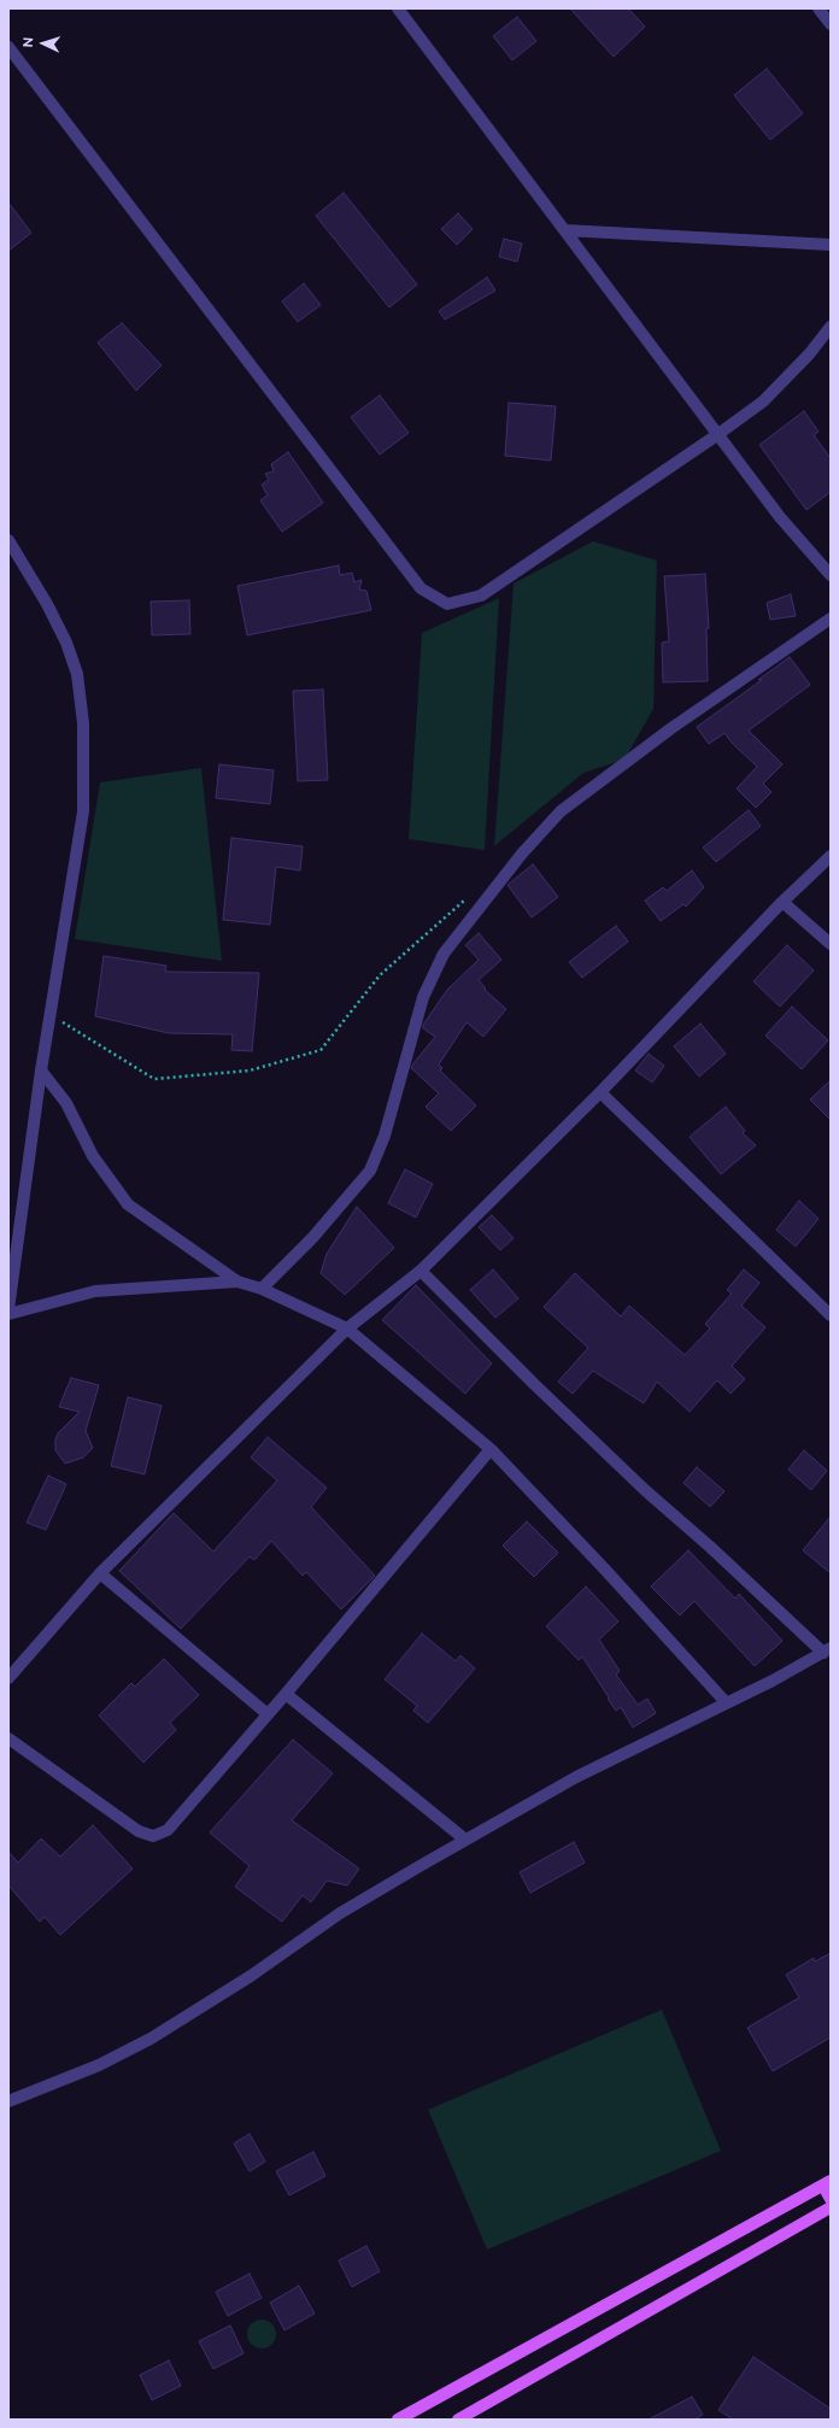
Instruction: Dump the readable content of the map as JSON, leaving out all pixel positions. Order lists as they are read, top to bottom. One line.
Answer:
{"north":"left"}
